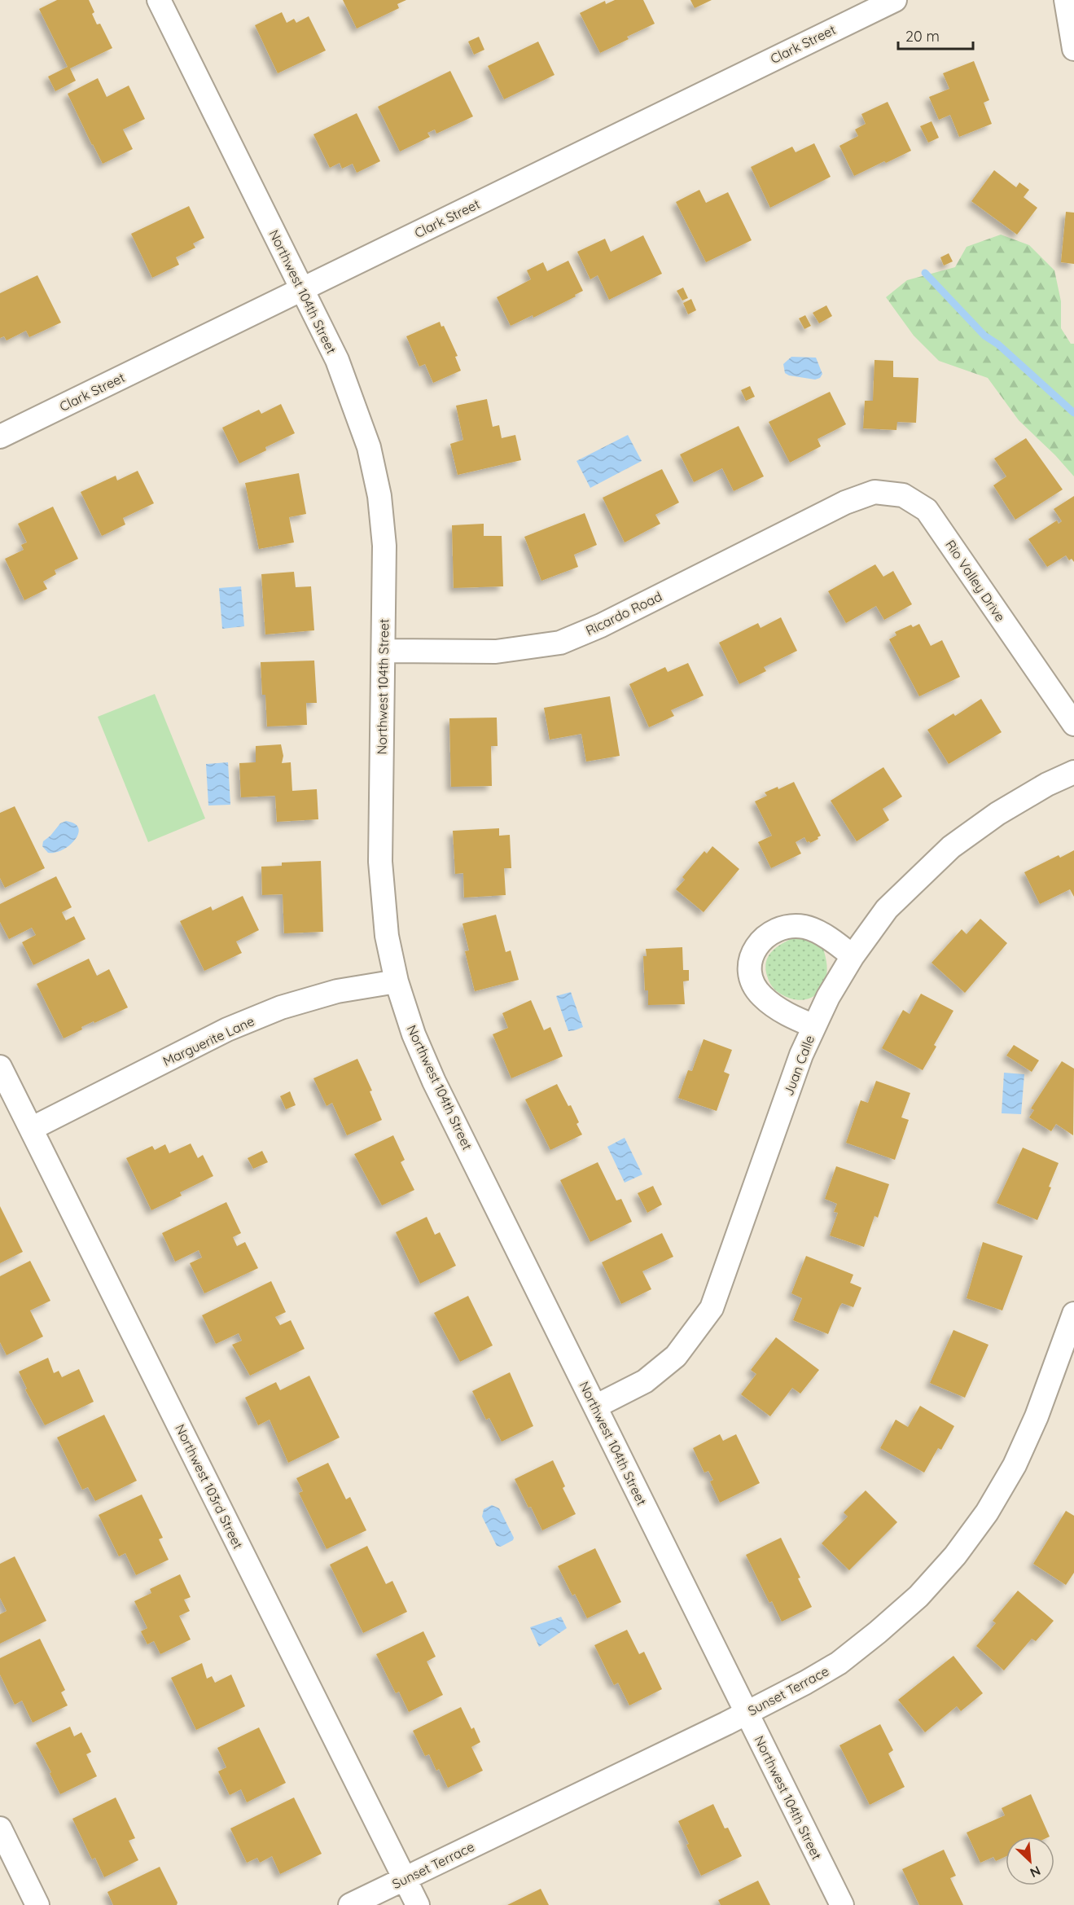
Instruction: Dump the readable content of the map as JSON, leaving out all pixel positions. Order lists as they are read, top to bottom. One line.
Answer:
{"streets":{"street":["Clark Street","Northwest 104th Street","Rio Valley Drive","Ricardo Road","Marguerite Lane","Juan Calle","Northwest 103rd Street","Sunset Terrace"]},"crossings":[["Clark Street","Northwest 104th Street"],["Northwest 104th Street","Ricardo Road"],["Northwest 104th Street","Marguerite Lane"],["Northwest 104th Street","Juan Calle"],["Northwest 104th Street","Sunset Terrace"],["Rio Valley Drive","Ricardo Road"],["Marguerite Lane","Northwest 103rd Street"],["Northwest 103rd Street","Sunset Terrace"]],"scale_bar":"20 m","north":"bottom right"}
